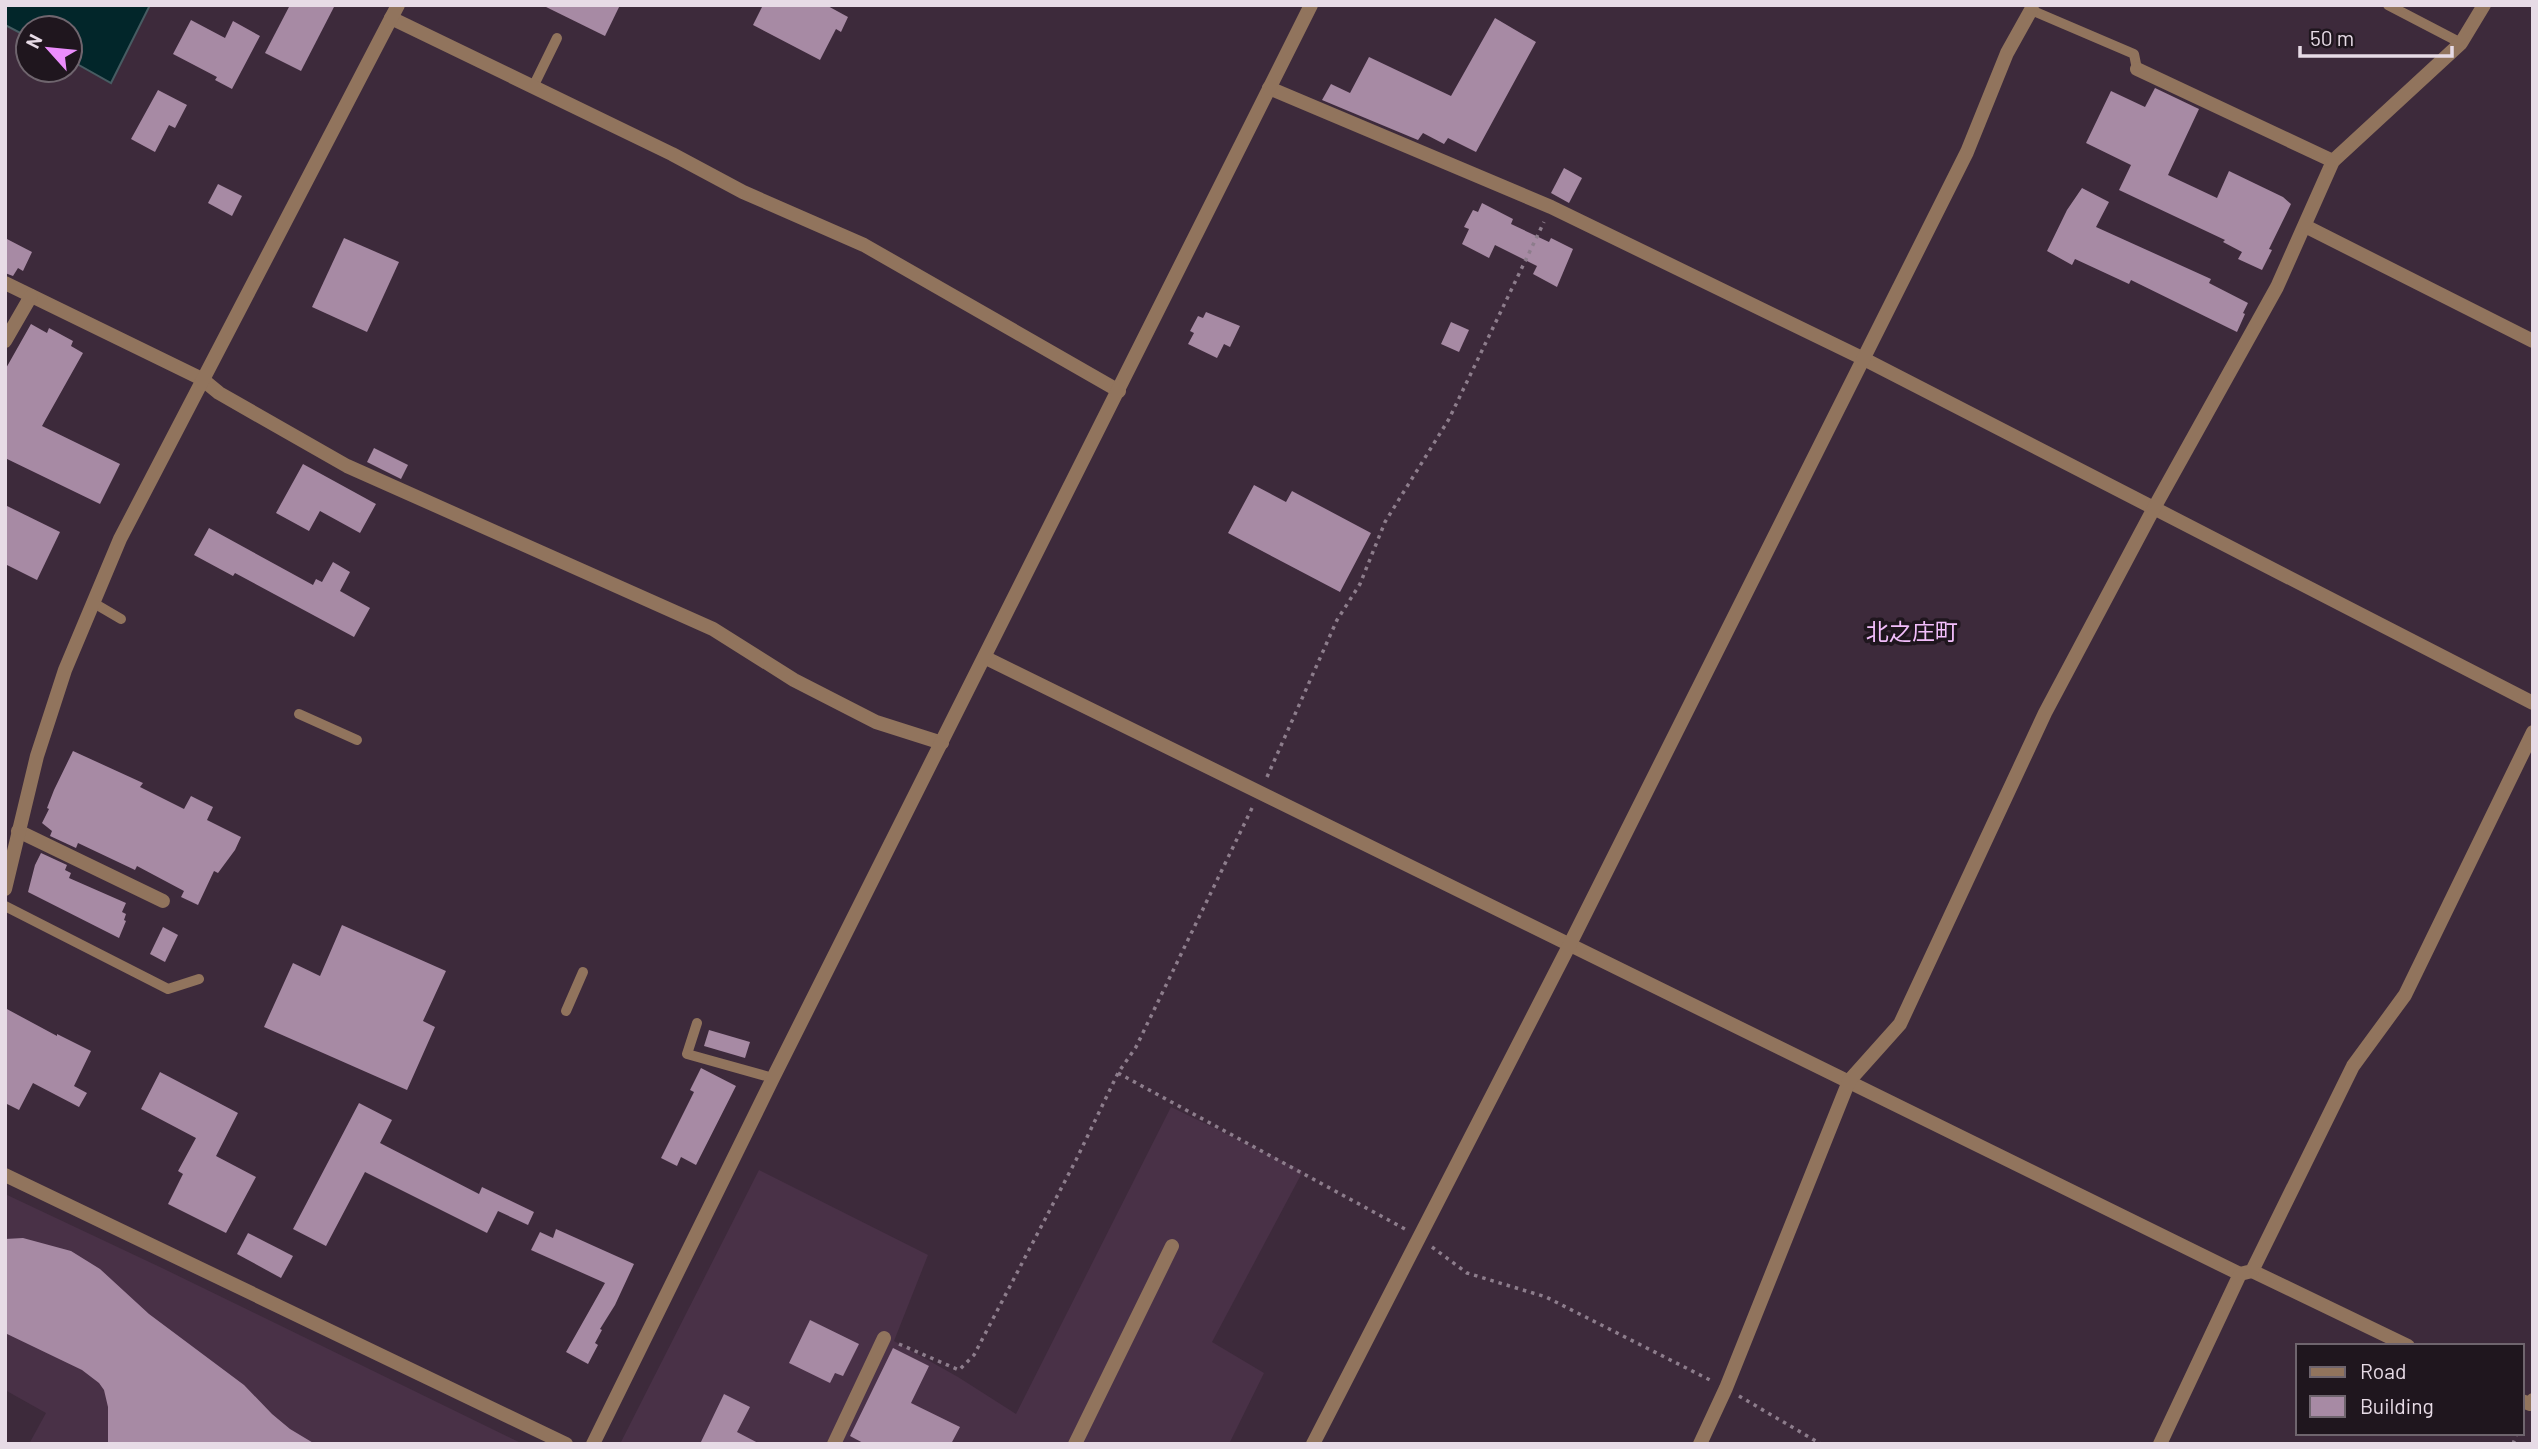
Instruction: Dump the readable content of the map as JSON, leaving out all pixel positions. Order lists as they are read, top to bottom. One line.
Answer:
{"districts":["北之庄町"],"legend":["Road","Building"],"scale_bar":"50 m","north":"top left"}
